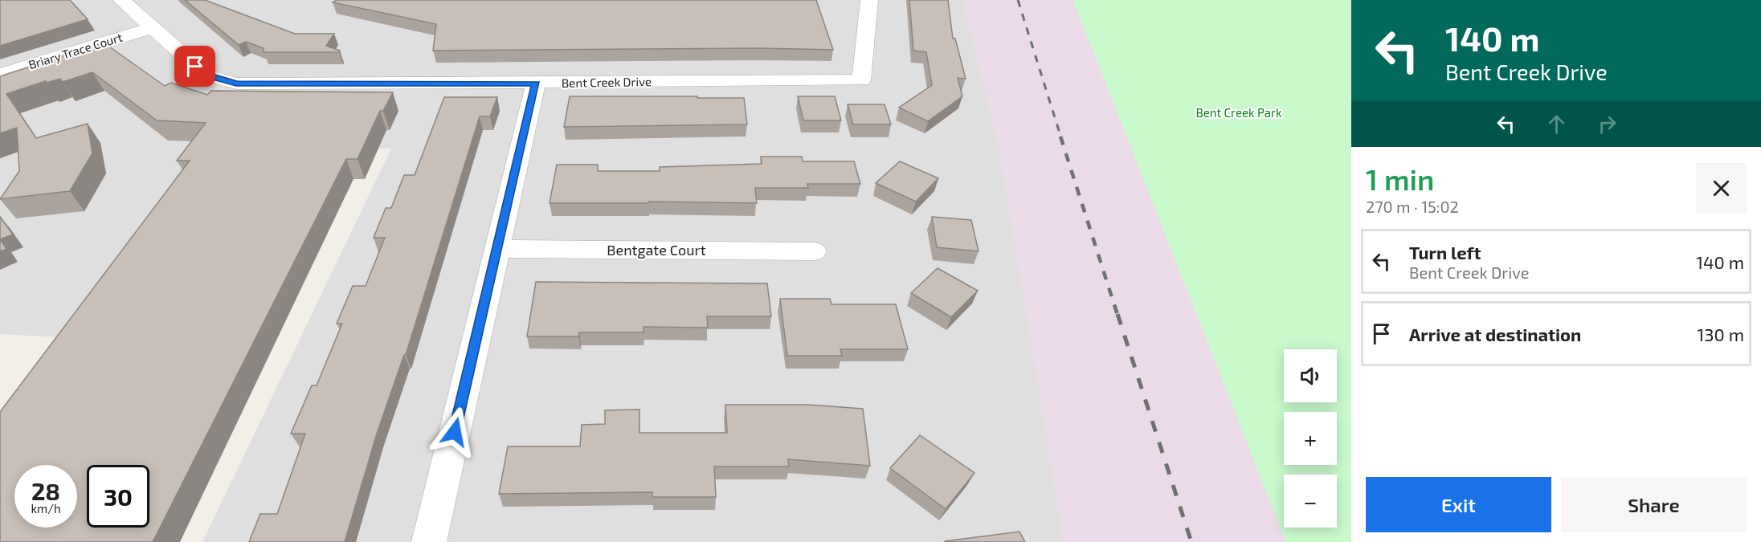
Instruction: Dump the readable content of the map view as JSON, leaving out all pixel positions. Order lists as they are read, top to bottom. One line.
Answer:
{"streets":{"street":["Briary Trace Court","Bent Creek Drive","Bentgate Court"]},"crossings":[["Briary Trace Court","Bent Creek Drive"]],"parks":["Bent Creek Park"],"page":{"turn":["140 m","Bent Creek Drive"],"heading":["1 min","270 m · 15:02"],"list":[{"name":"Turn left","note":"Bent Creek Drive","value":"140 m"},{"name":"Arrive at destination","value":"130 m"}],"map_buttons":["+","−"],"speed":"28 km/h","limit":"30","buttons":["Exit","Share"]}}
